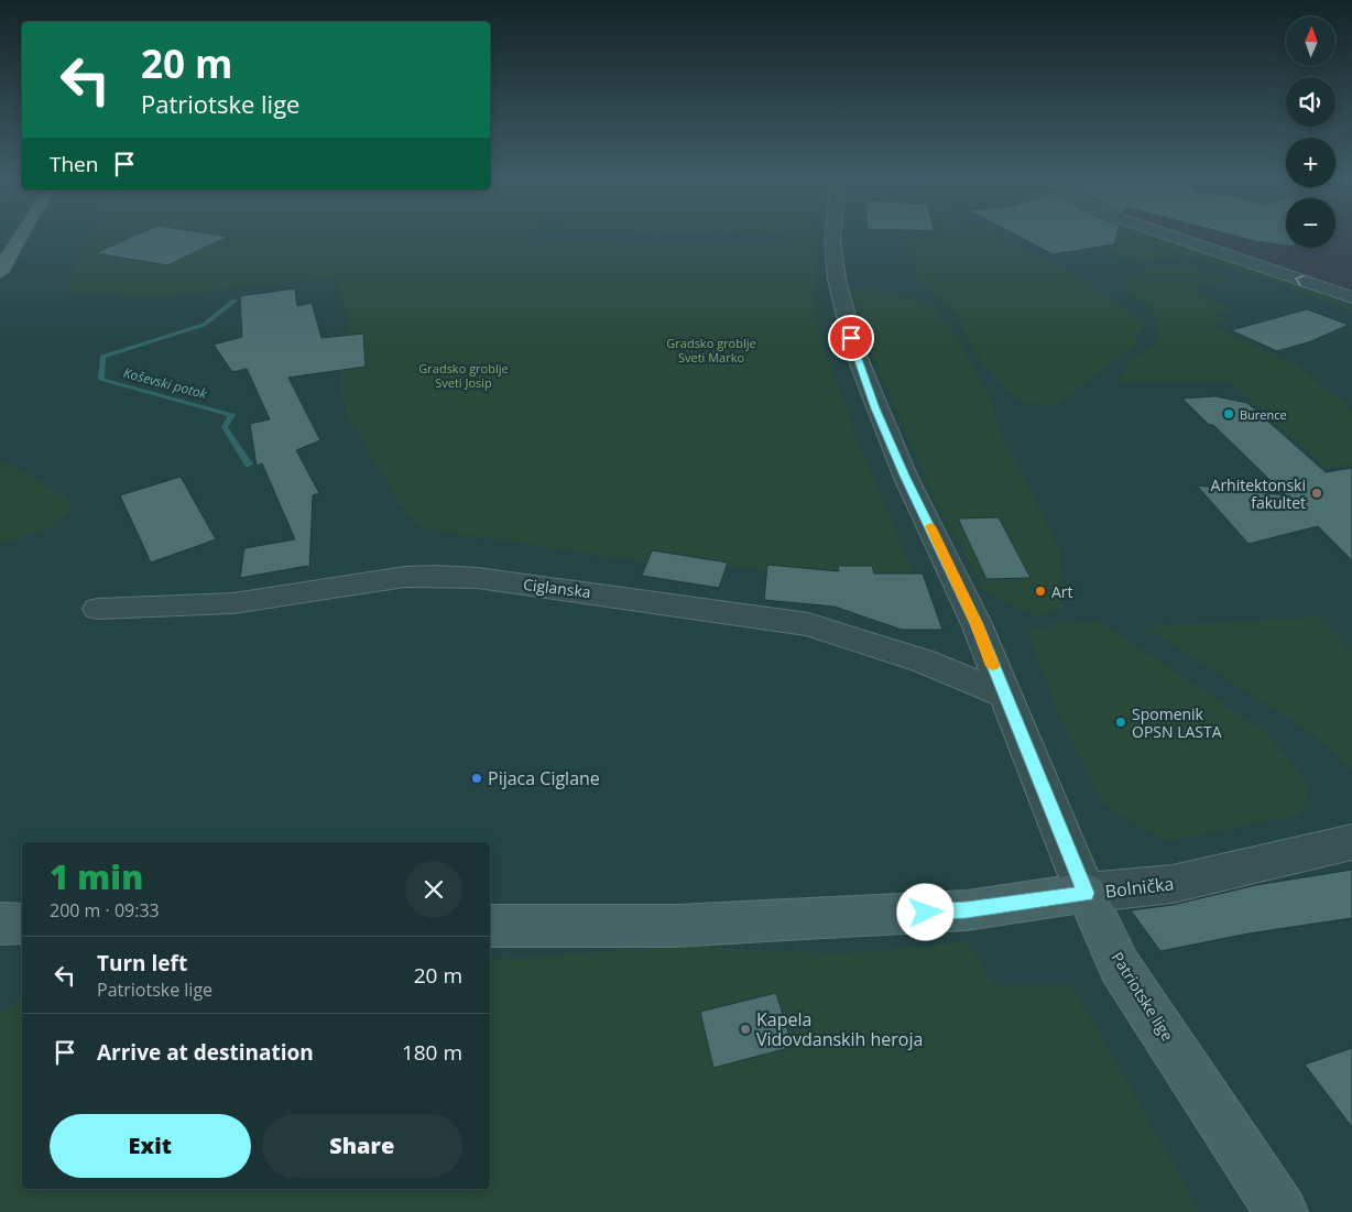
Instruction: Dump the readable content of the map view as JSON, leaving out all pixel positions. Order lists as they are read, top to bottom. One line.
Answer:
{"streets":{"main road":["Bolnička","Patriotske lige"],"street":["Ciglanska"]},"crossings":[["Ciglanska","Patriotske lige"],["Bolnička","Patriotske lige"]],"water":["Koševski potok"],"parks":["Gradsko groblje Sveti Marko","Gradsko groblje Sveti Josip"],"places":["Burence","Arhitektonski fakultet","Art","Spomenik OPSN LASTA","Pijaca Ciglane","Kapela Vidovdanskih heroja"],"north":"top","page":{"map_buttons":["+","−"],"turn":["20 m","Patriotske lige"],"then":"Then","heading":["1 min","200 m · 09:33"],"list":[{"name":"Turn left","note":"Patriotske lige","value":"20 m"},{"name":"Arrive at destination","value":"180 m"}],"buttons":["Exit","Share"]}}
